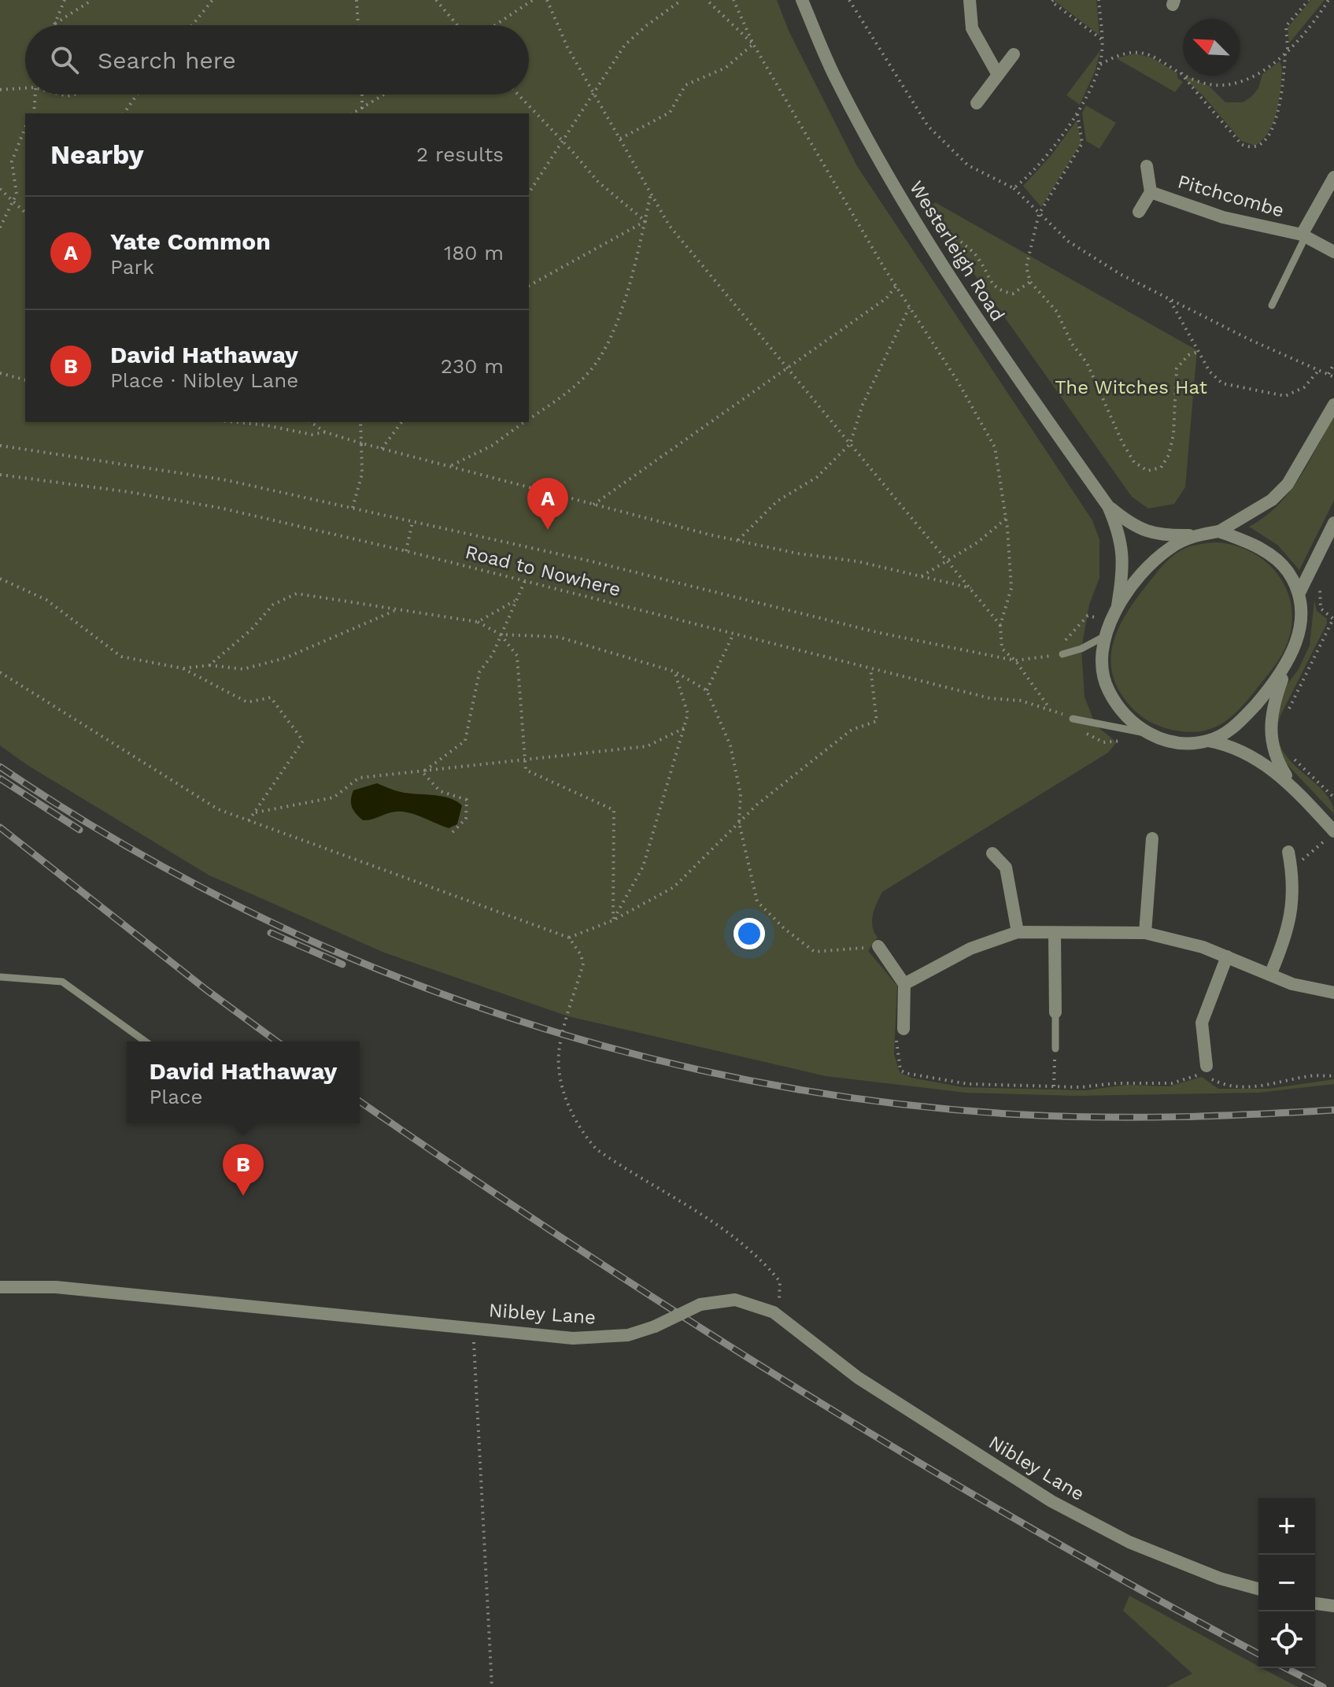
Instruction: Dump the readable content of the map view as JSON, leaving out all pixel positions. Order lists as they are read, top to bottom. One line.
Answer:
{"streets":{"street":["Pitchcombe","Westerleigh Road","Nibley Lane"],"path":["Road to Nowhere"]},"parks":["The Witches Hat"],"north":"top left","page":{"search":"Search here","heading":["Nearby","2 results"],"list":[{"mark":"A","name":"Yate Common","note":"Park","value":"180 m"},{"mark":"B","name":"David Hathaway","note":"Place · Nibley Lane","value":"230 m"}],"pins":["A","B"],"popup":["David Hathaway","Place"],"map_buttons":["+","−"]}}
